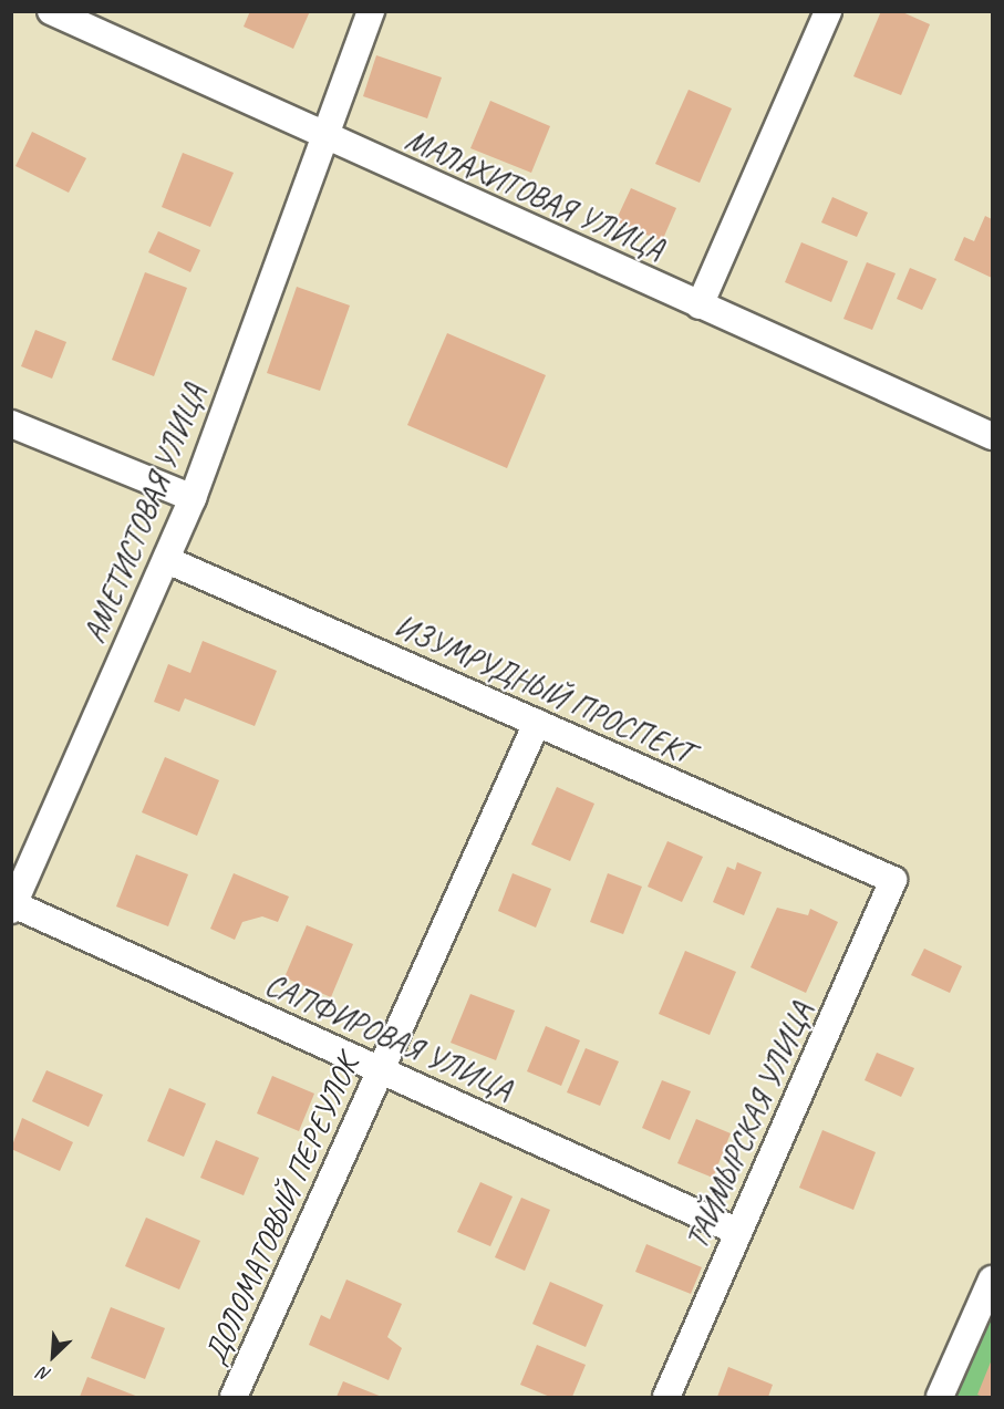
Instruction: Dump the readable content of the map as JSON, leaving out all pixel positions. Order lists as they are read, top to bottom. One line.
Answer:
{"streets":{"street":["МАЛАХИТОВАЯ УЛИЦА","АМЕТИСТОВАЯ УЛИЦА","ИЗУМРУДНЫЙ ПРОСПЕКТ","САПФИРОВАЯ УЛИЦА","ТАЙМЫРСКАЯ УЛИЦА","ДОЛОМАТОВЫЙ ПЕРЕУЛОК"]},"crossings":[["МАЛАХИТОВАЯ УЛИЦА","АМЕТИСТОВАЯ УЛИЦА"],["АМЕТИСТОВАЯ УЛИЦА","ИЗУМРУДНЫЙ ПРОСПЕКТ"],["АМЕТИСТОВАЯ УЛИЦА","САПФИРОВАЯ УЛИЦА"],["ИЗУМРУДНЫЙ ПРОСПЕКТ","ТАЙМЫРСКАЯ УЛИЦА"],["ИЗУМРУДНЫЙ ПРОСПЕКТ","ДОЛОМАТОВЫЙ ПЕРЕУЛОК"],["САПФИРОВАЯ УЛИЦА","ТАЙМЫРСКАЯ УЛИЦА"],["САПФИРОВАЯ УЛИЦА","ДОЛОМАТОВЫЙ ПЕРЕУЛОК"]],"north":"bottom left"}
